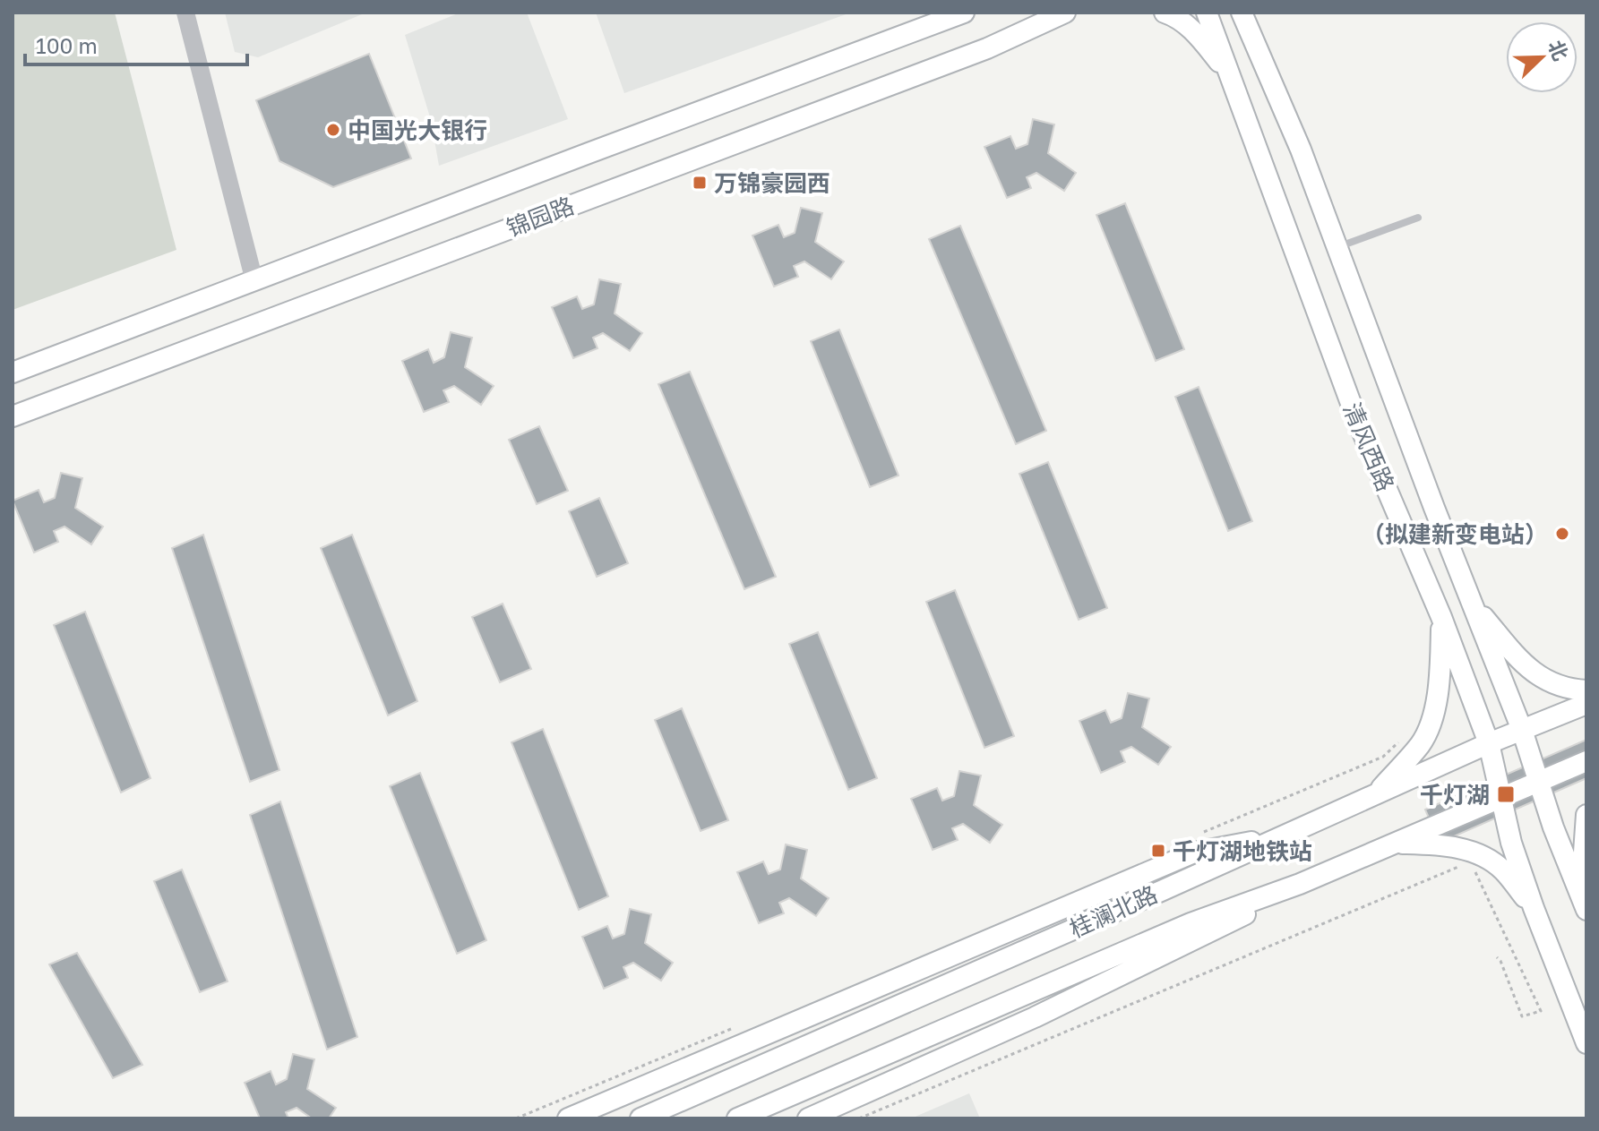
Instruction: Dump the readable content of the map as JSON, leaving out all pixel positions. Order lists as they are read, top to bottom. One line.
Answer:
{"streets":{"main road":["锦园路","清风西路","桂澜北路"]},"crossings":[["清风西路","桂澜北路"]],"places":{"other":["中国光大银行","（拟建新变电站）"],"transit":["万锦豪园西","千灯湖","千灯湖地铁站"]},"scale_bar":"100 m","north":"top right"}
